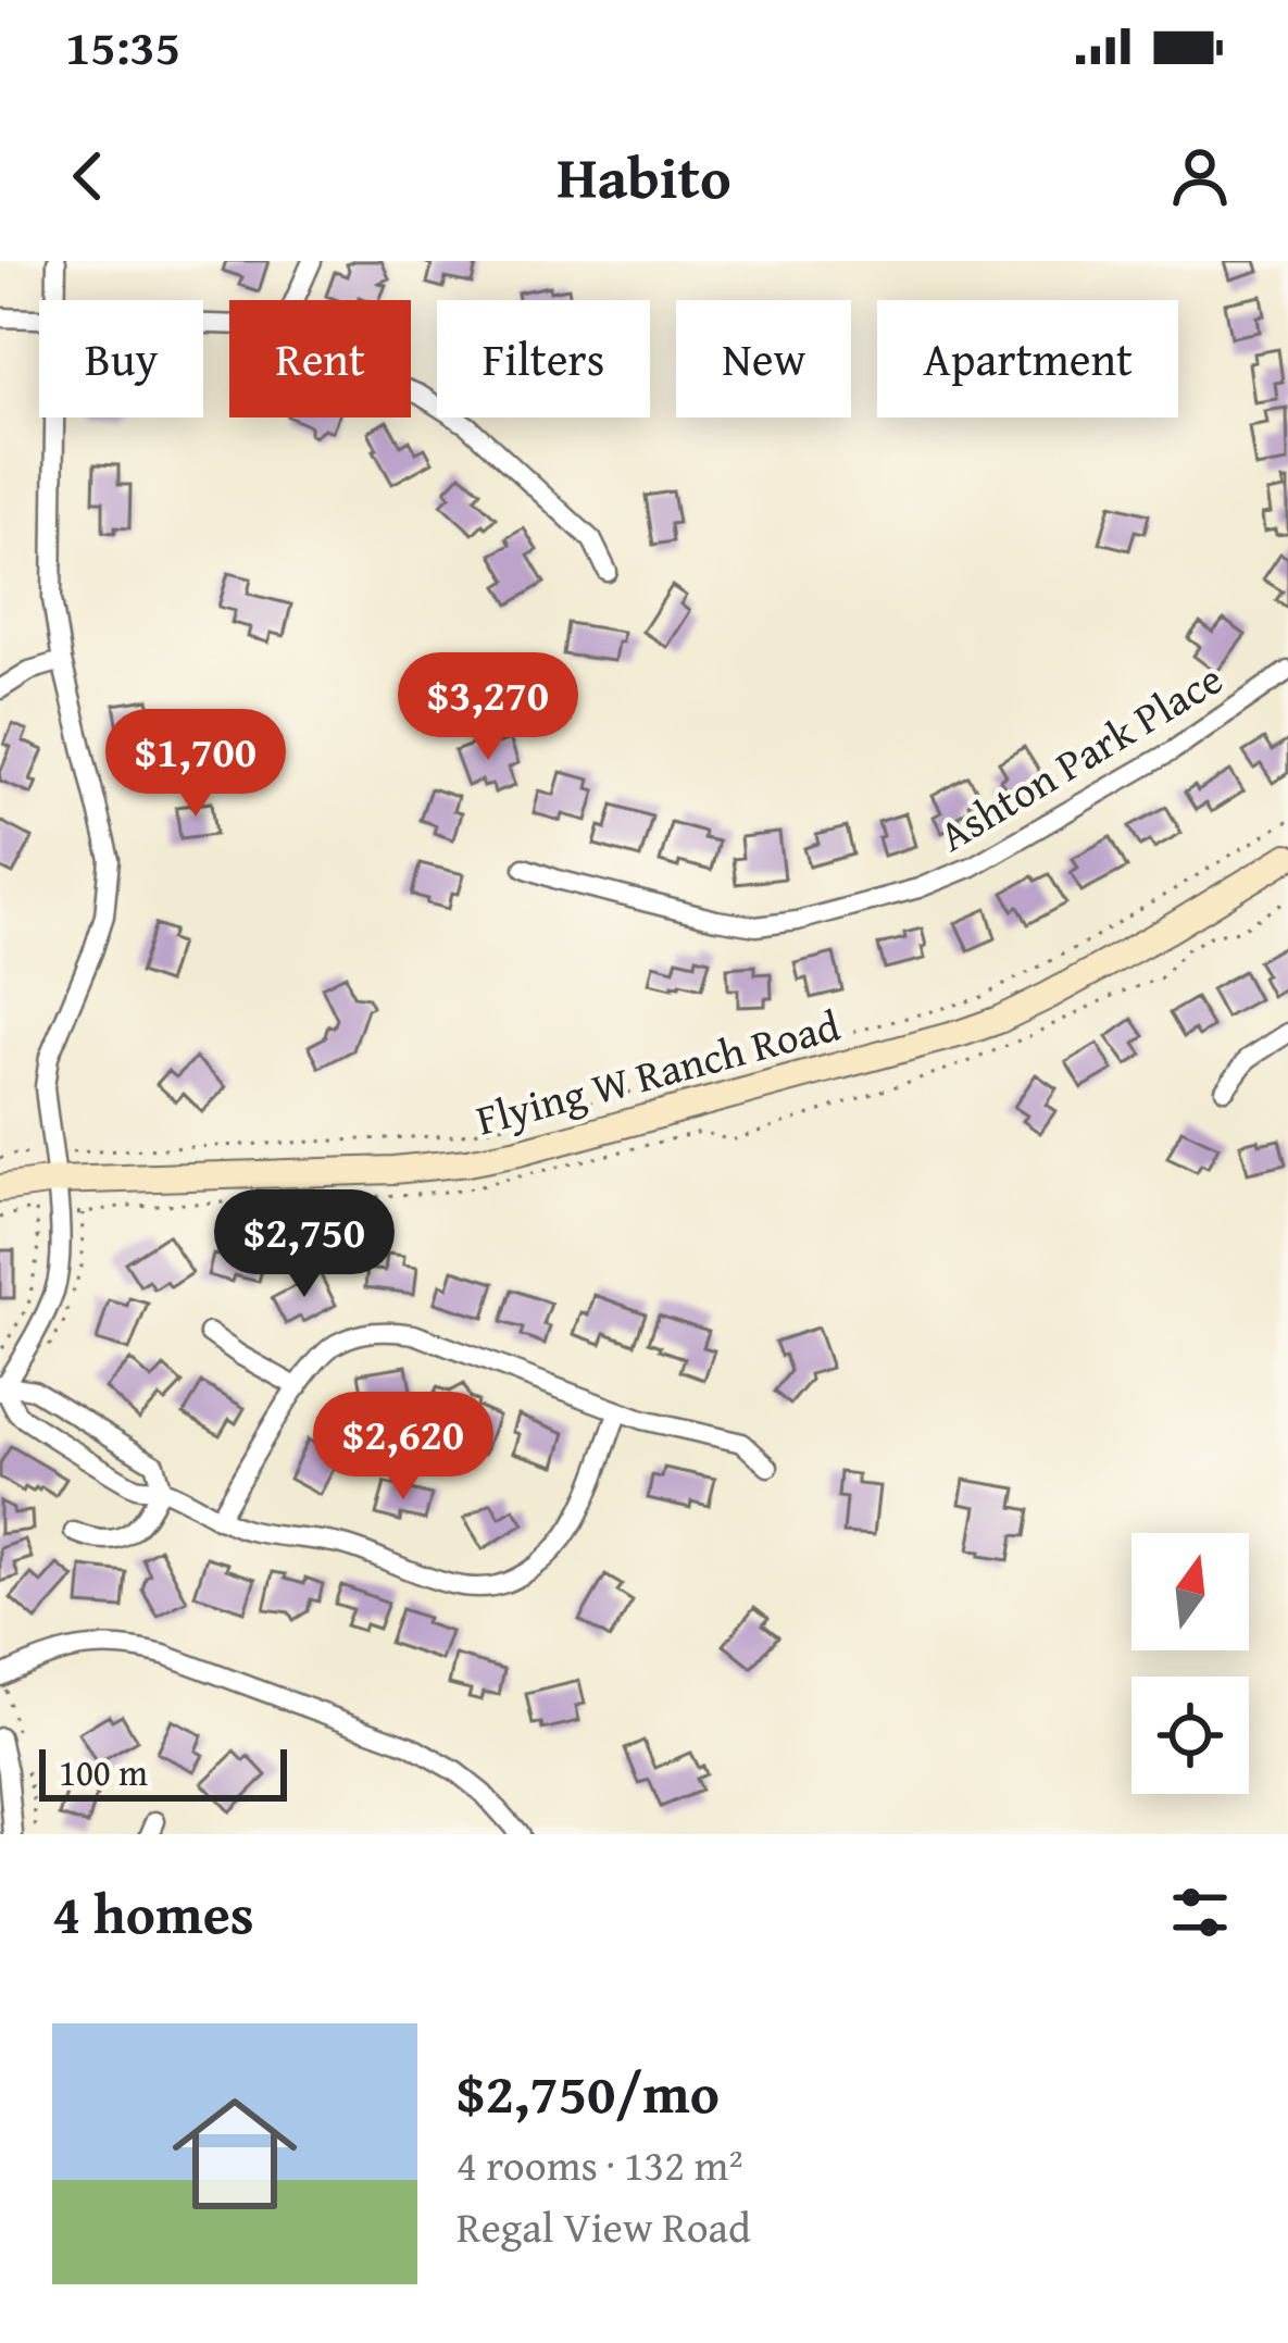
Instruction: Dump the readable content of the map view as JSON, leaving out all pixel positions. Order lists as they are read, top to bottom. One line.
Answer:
{"streets":{"street":["Ashton Park Place","Flying W Ranch Road"]},"scale_bar":"100 m","north":"top","page":{"status":"15:35","header":"Habito","chip":["Buy","Rent","Filters","New","Apartment"],"price":["$3,270","$1,700","$2,750","$2,620"],"scale":"100 m","heading":"4 homes","list":[{"name":"$2,750/mo","note":"4 rooms · 132 m² · Regal View Road"}]}}
